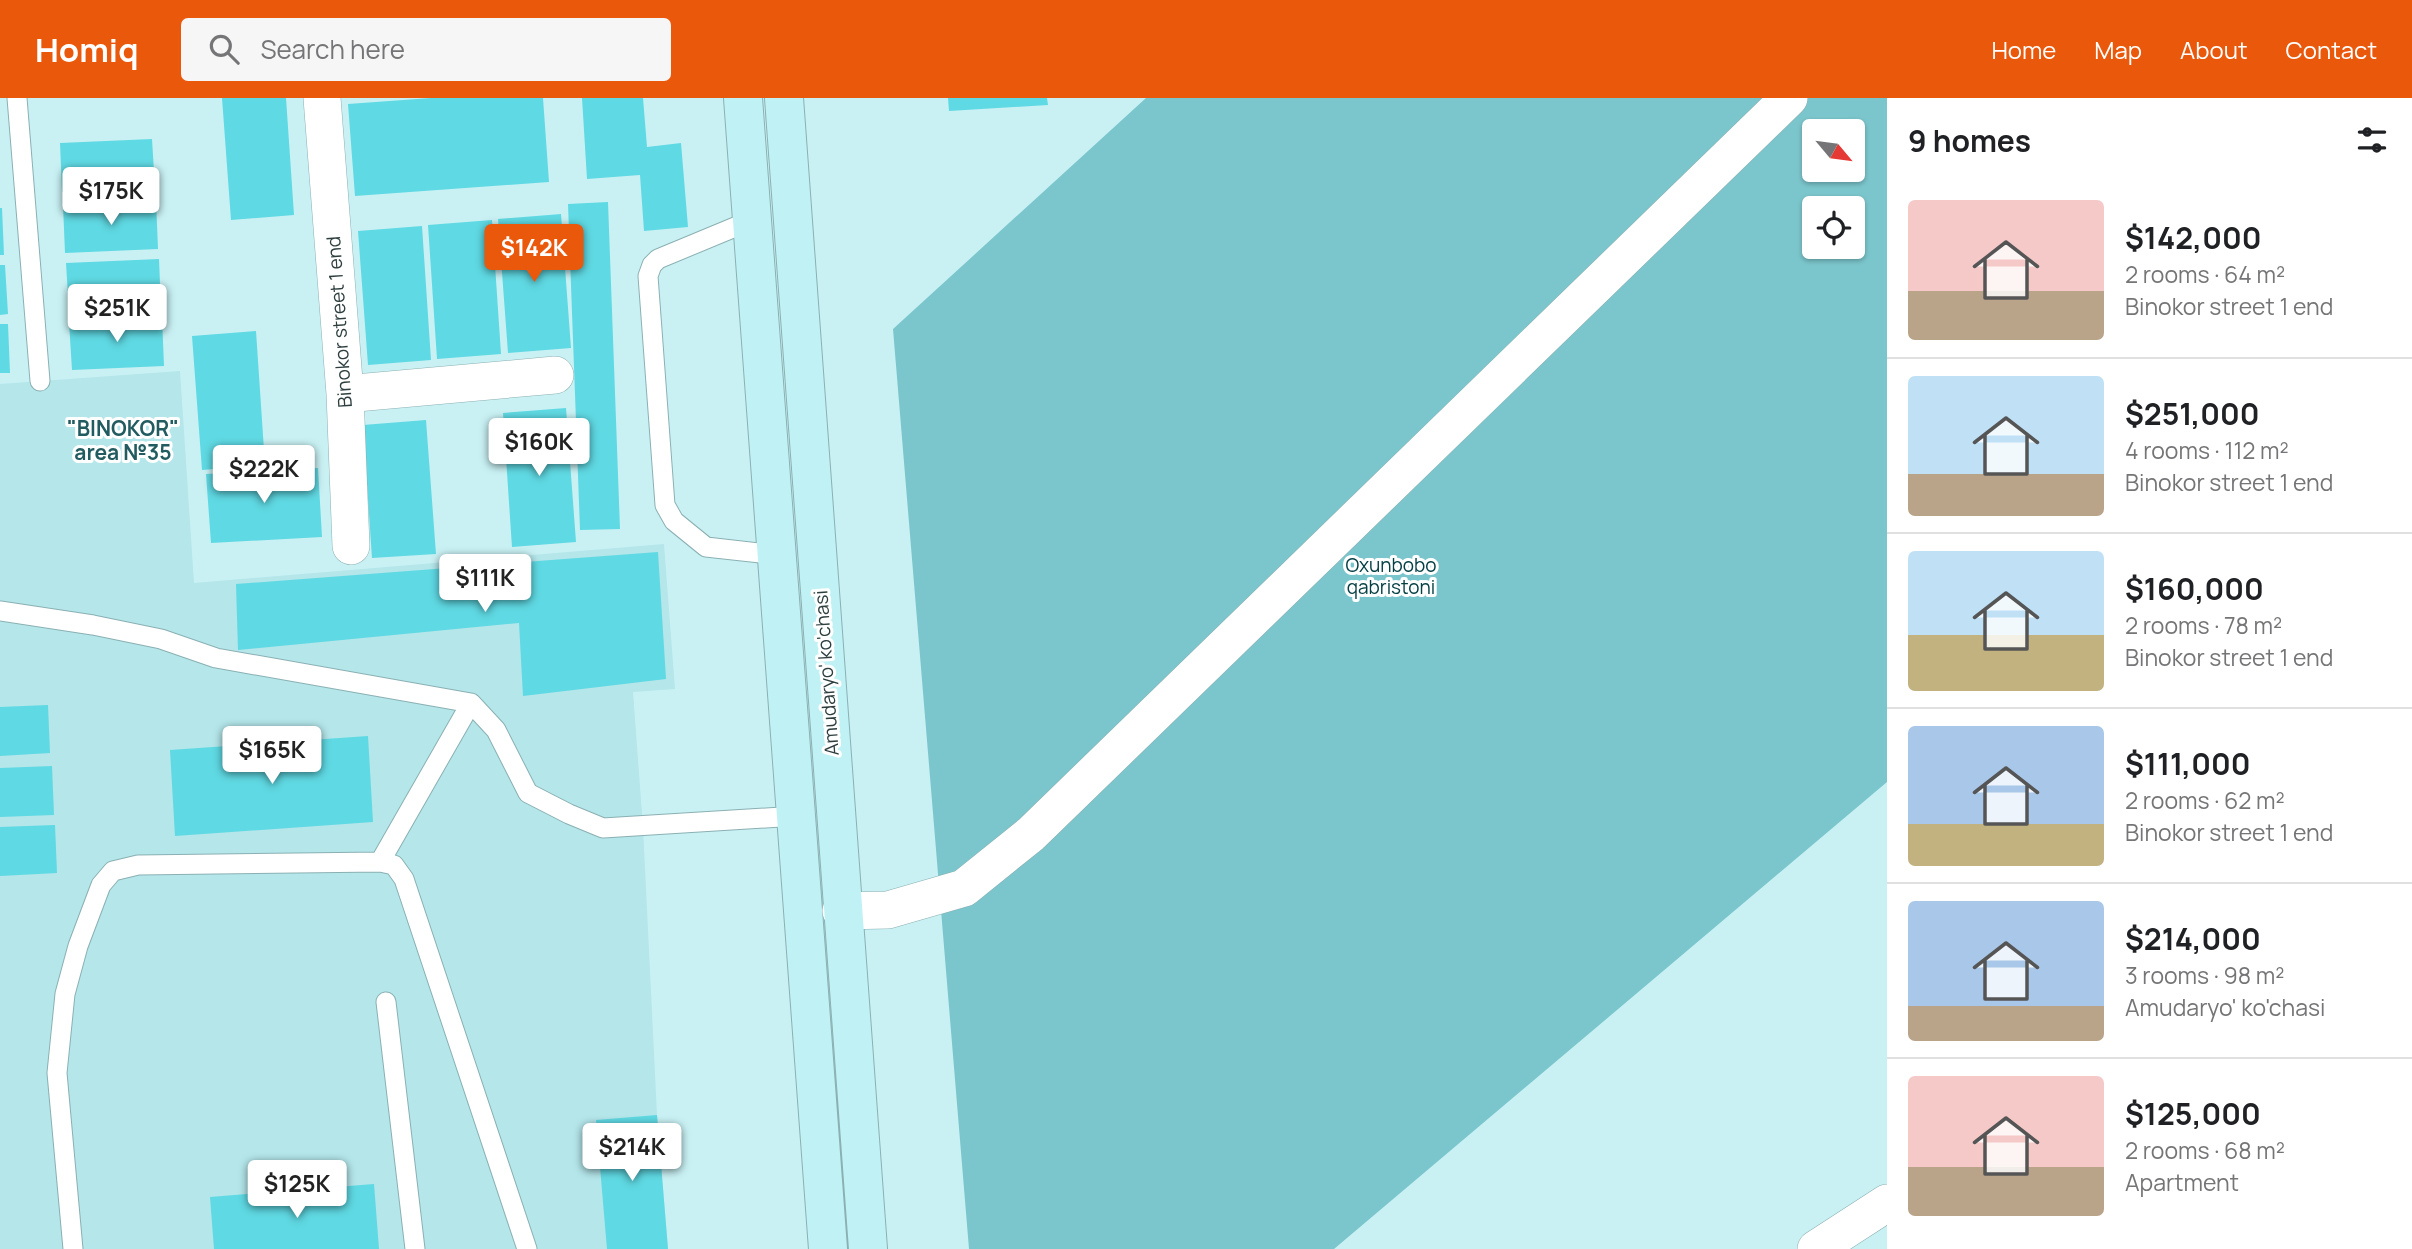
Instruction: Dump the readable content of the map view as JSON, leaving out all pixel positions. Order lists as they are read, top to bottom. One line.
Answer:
{"streets":{"street":["Binokor street 1 end","Amudaryo' ko'chasi"]},"districts":["\"BINOKOR\" area №35"],"parks":["Oxunbobo qabristoni"],"north":"bottom right","page":{"header":"Homiq","search":"Search here","nav":["Home","Map","About","Contact"],"heading":"9 homes","price":["$175K","$142K","$251K","$160K","$222K","$111K","$165K","$214K","$125K"],"list":[{"name":"$142,000","note":"2 rooms · 64 m² · Binokor street 1 end"},{"name":"$251,000","note":"4 rooms · 112 m² · Binokor street 1 end"},{"name":"$160,000","note":"2 rooms · 78 m² · Binokor street 1 end"},{"name":"$111,000","note":"2 rooms · 62 m² · Binokor street 1 end"},{"name":"$214,000","note":"3 rooms · 98 m² · Amudaryo' ko'chasi"},{"name":"$125,000","note":"2 rooms · 68 m² · Apartment"}]}}
